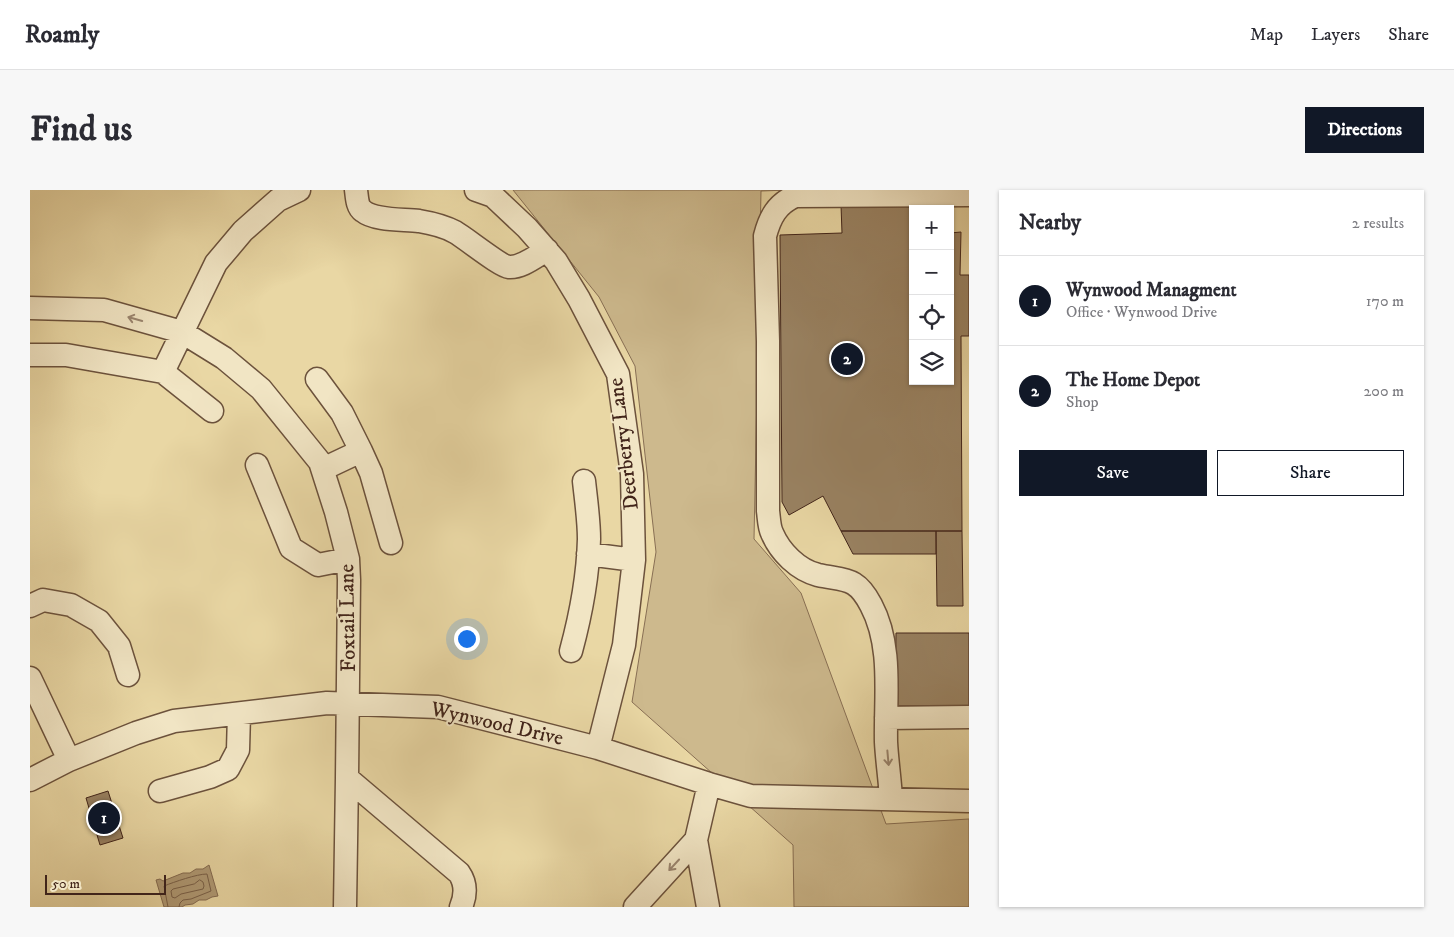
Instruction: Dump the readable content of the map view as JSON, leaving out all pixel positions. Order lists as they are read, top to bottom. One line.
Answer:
{"streets":{"street":["Deerberry Lane","Foxtail Lane","Wynwood Drive"]},"crossings":[["Deerberry Lane","Wynwood Drive"],["Foxtail Lane","Wynwood Drive"]],"scale_bar":"50 m","page":{"header":"Roamly","nav":["Map","Layers","Share"],"buttons":["Directions",["Save","Share"]],"title":"Find us","heading":["Nearby","2 results"],"map_buttons":["+","−"],"list":[{"mark":"1","name":"Wynwood Managment","note":"Office · Wynwood Drive","value":"170 m"},{"mark":"2","name":"The Home Depot","note":"Shop","value":"200 m"}],"pins":["2","1"],"scale":"50 m"}}
